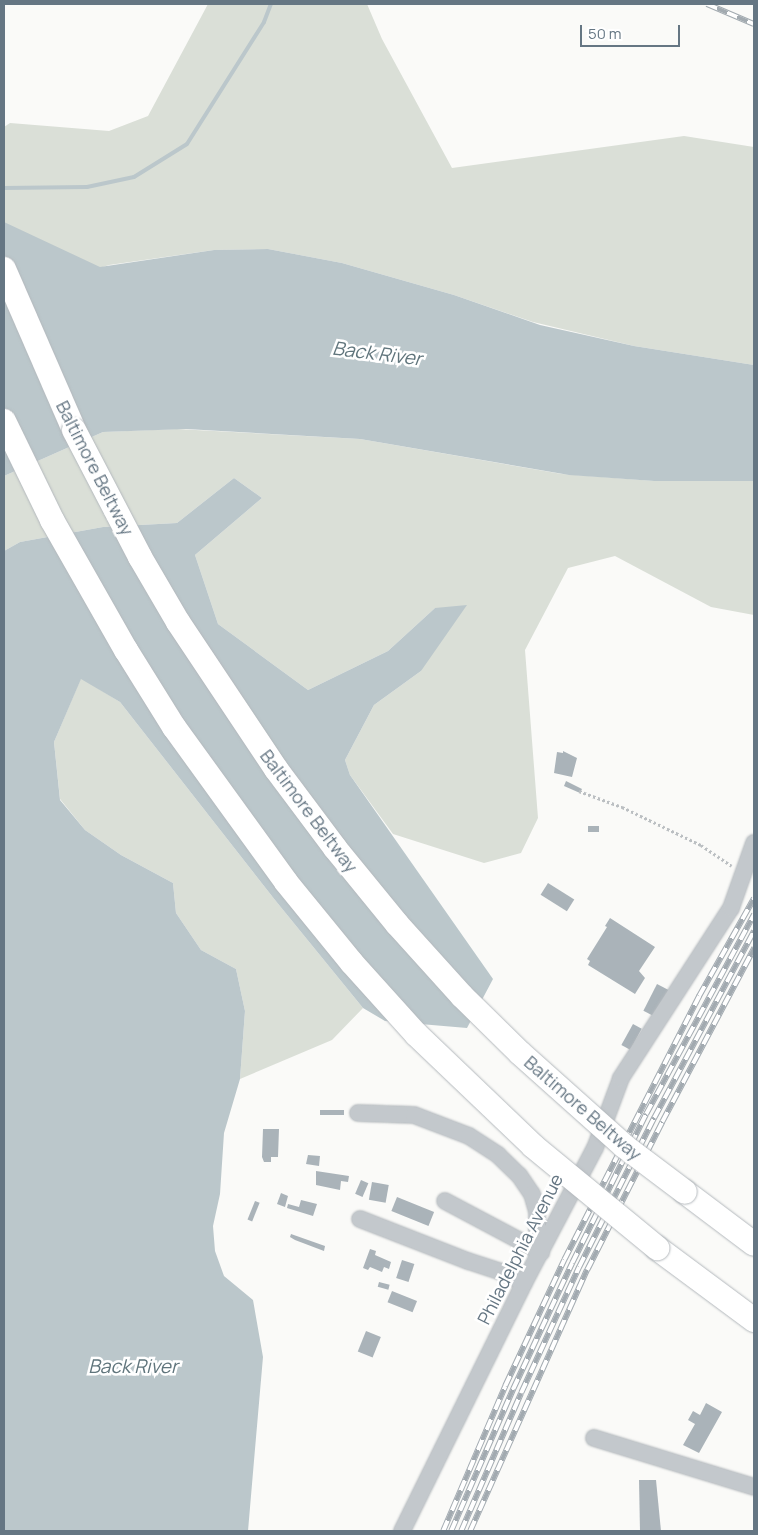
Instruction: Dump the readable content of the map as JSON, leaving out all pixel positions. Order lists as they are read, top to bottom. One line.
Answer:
{"streets":{"highway":["Baltimore Beltway"],"street":["Philadelphia Avenue"]},"water":["Back River"],"scale_bar":"50 m"}
